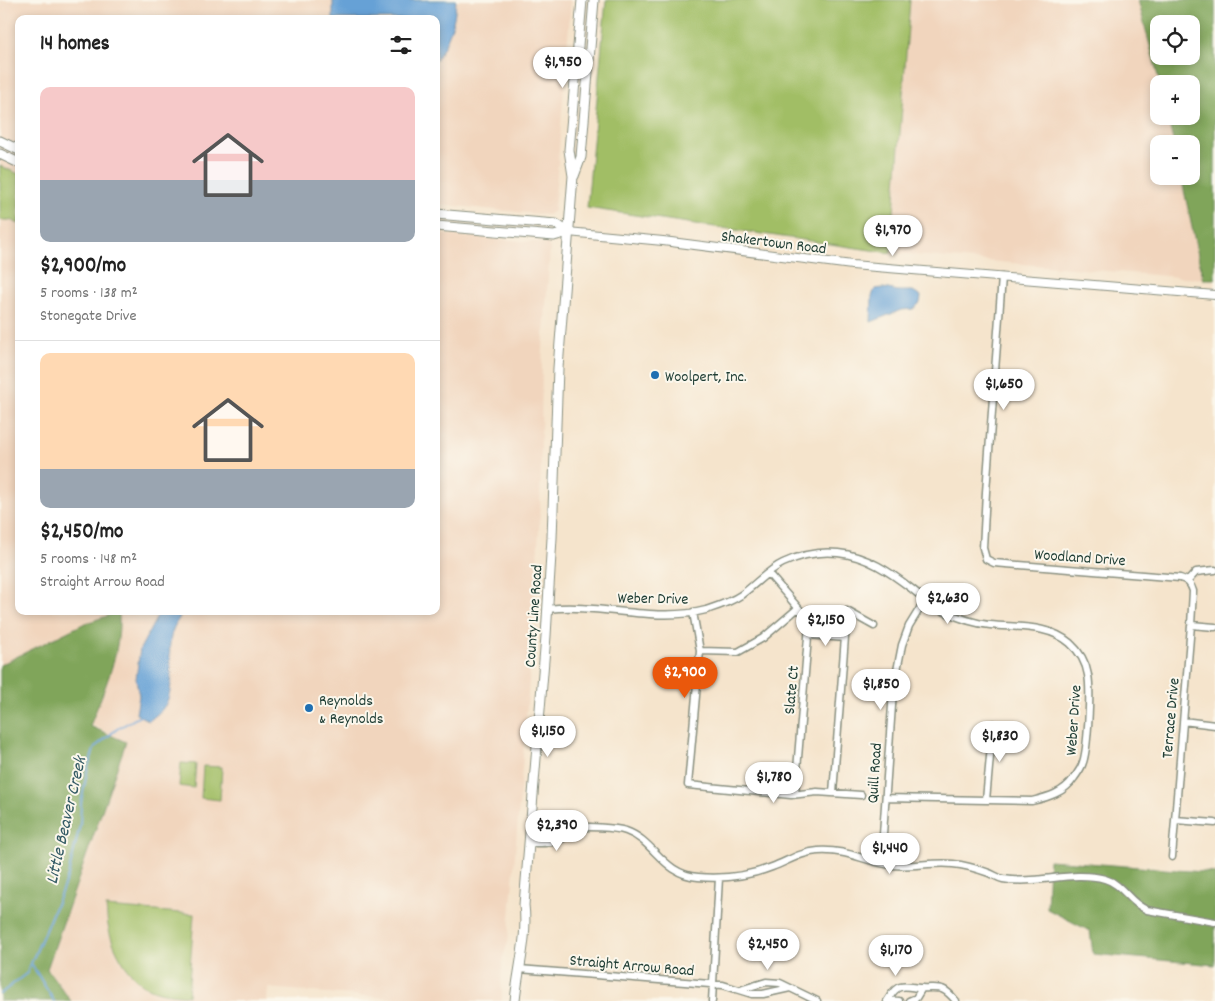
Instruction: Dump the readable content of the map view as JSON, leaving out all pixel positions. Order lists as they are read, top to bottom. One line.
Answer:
{"streets":{"main road":["County Line Road"],"street":["Shakertown Road","Woodland Drive","Weber Drive","Slate Ct","Terrace Drive","Quill Road","Straight Arrow Road"]},"crossings":[["Shakertown Road","Woodland Drive"],["Shakertown Road","County Line Road"],["Woodland Drive","Terrace Drive"],["Weber Drive","County Line Road"],["Weber Drive","Slate Ct"],["Weber Drive","Quill Road"],["County Line Road","Straight Arrow Road"]],"water":["Little Beaver Creek"],"places":["Woolpert, Inc.","Reynolds & Reynolds"],"page":{"map_buttons":["+","−"],"heading":"14 homes","price":["$1,950","$1,970","$1,650","$2,630","$2,150","$2,900","$1,850","$1,150","$1,830","$1,780","$2,390","$1,440","$2,450","$1,170"],"list":[{"name":"$2,900/mo","note":"5 rooms · 138 m² · Stonegate Drive"},{"name":"$2,450/mo","note":"5 rooms · 148 m² · Straight Arrow Road"}]}}
